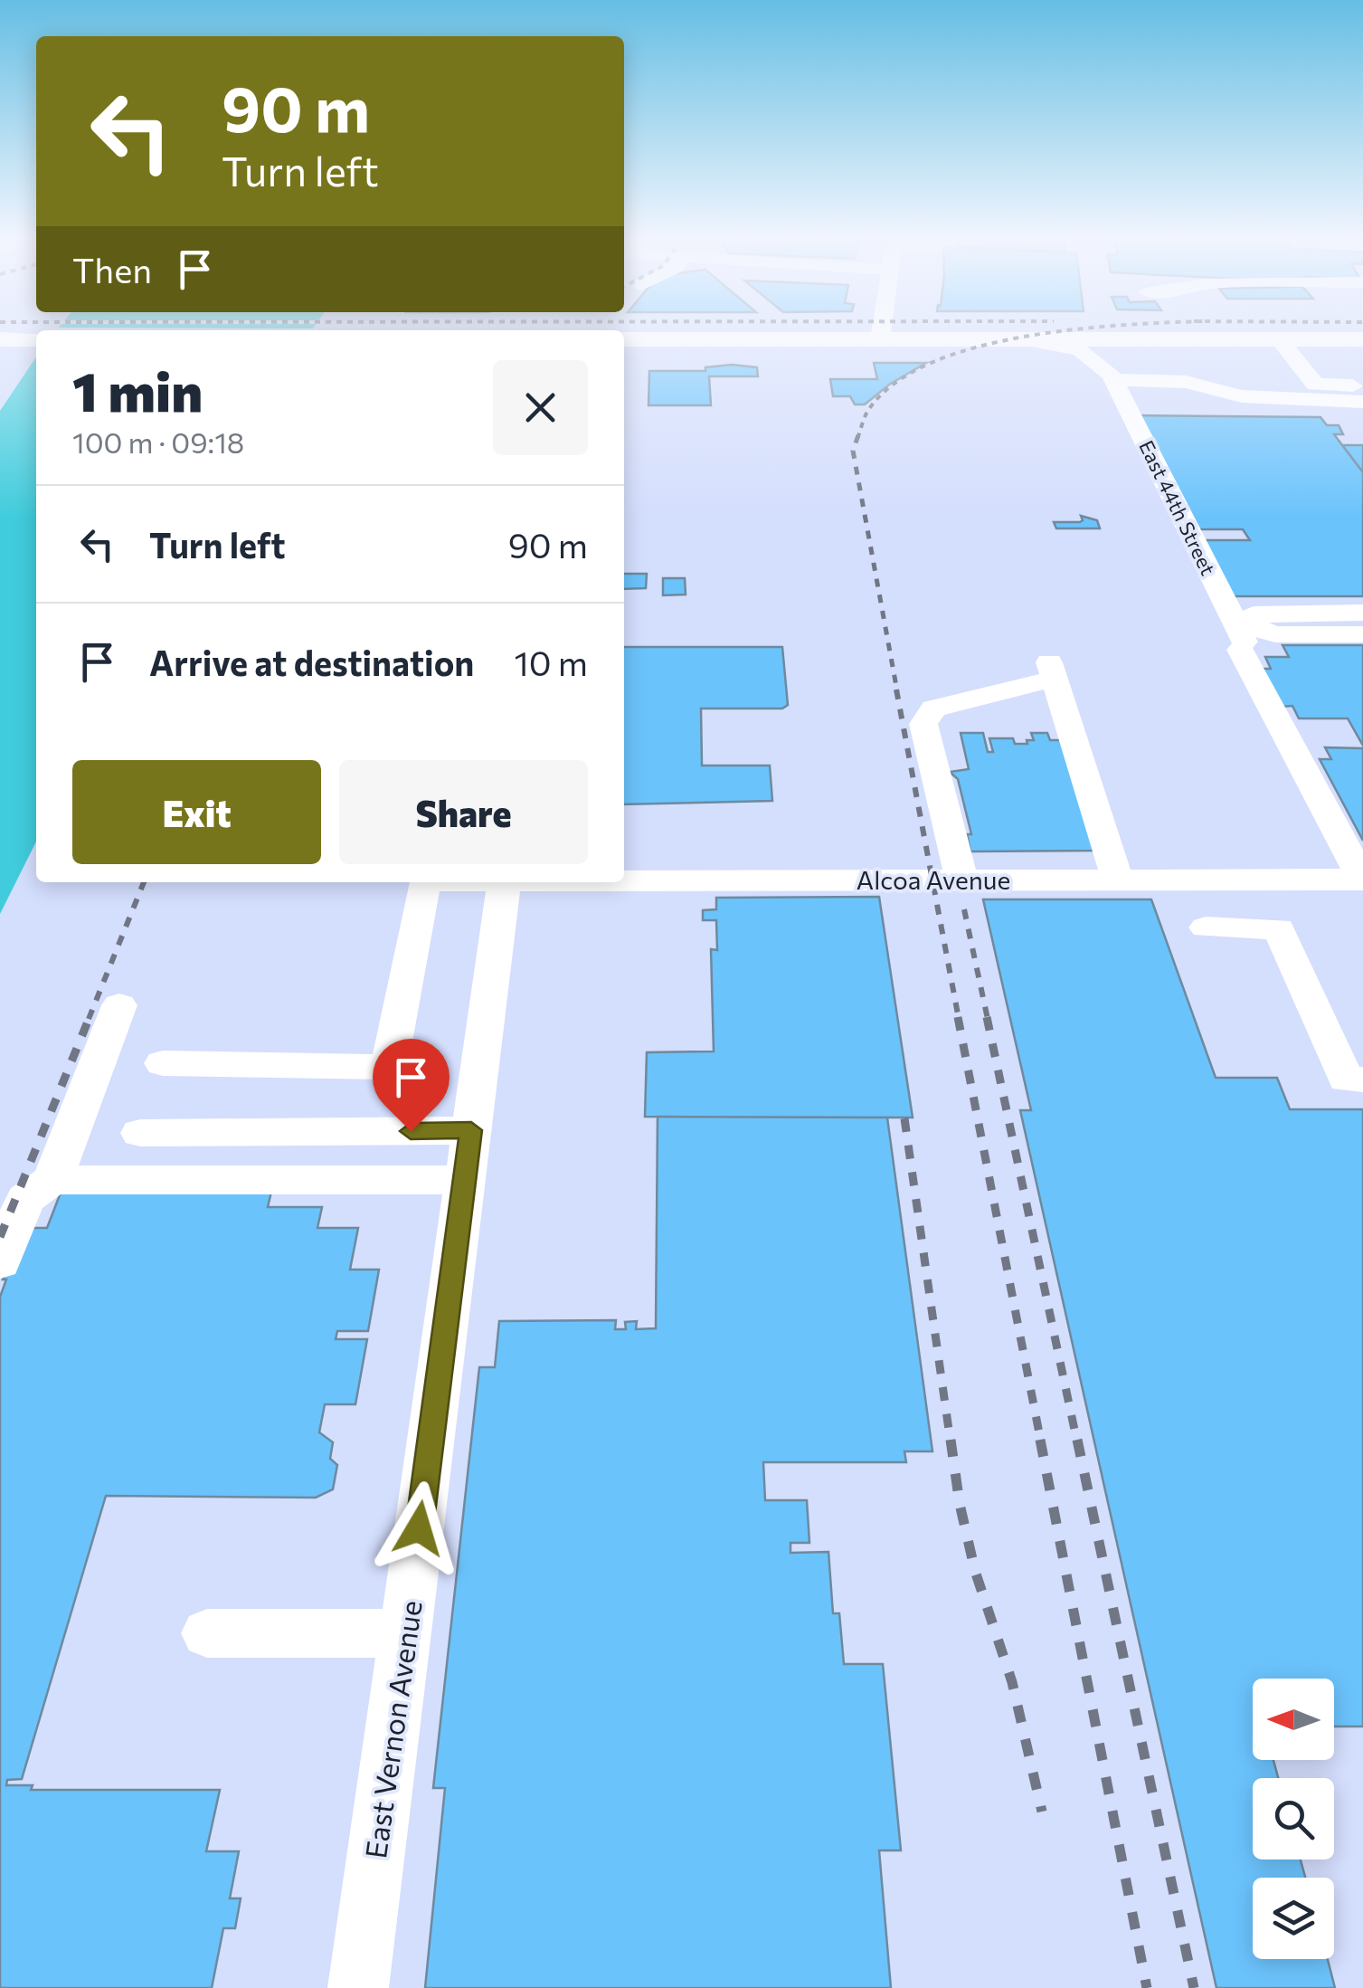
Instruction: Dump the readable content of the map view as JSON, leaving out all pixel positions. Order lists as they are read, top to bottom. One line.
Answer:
{"streets":{"street":["East 44th Street","Alcoa Avenue","East Vernon Avenue"]},"crossings":[["East 44th Street","Alcoa Avenue"]],"north":"left","page":{"turn":["90 m","Turn left"],"then":"Then","heading":["1 min","100 m · 09:18"],"list":[{"name":"Turn left","value":"90 m"},{"name":"Arrive at destination","value":"10 m"}],"buttons":["Exit","Share"]}}
